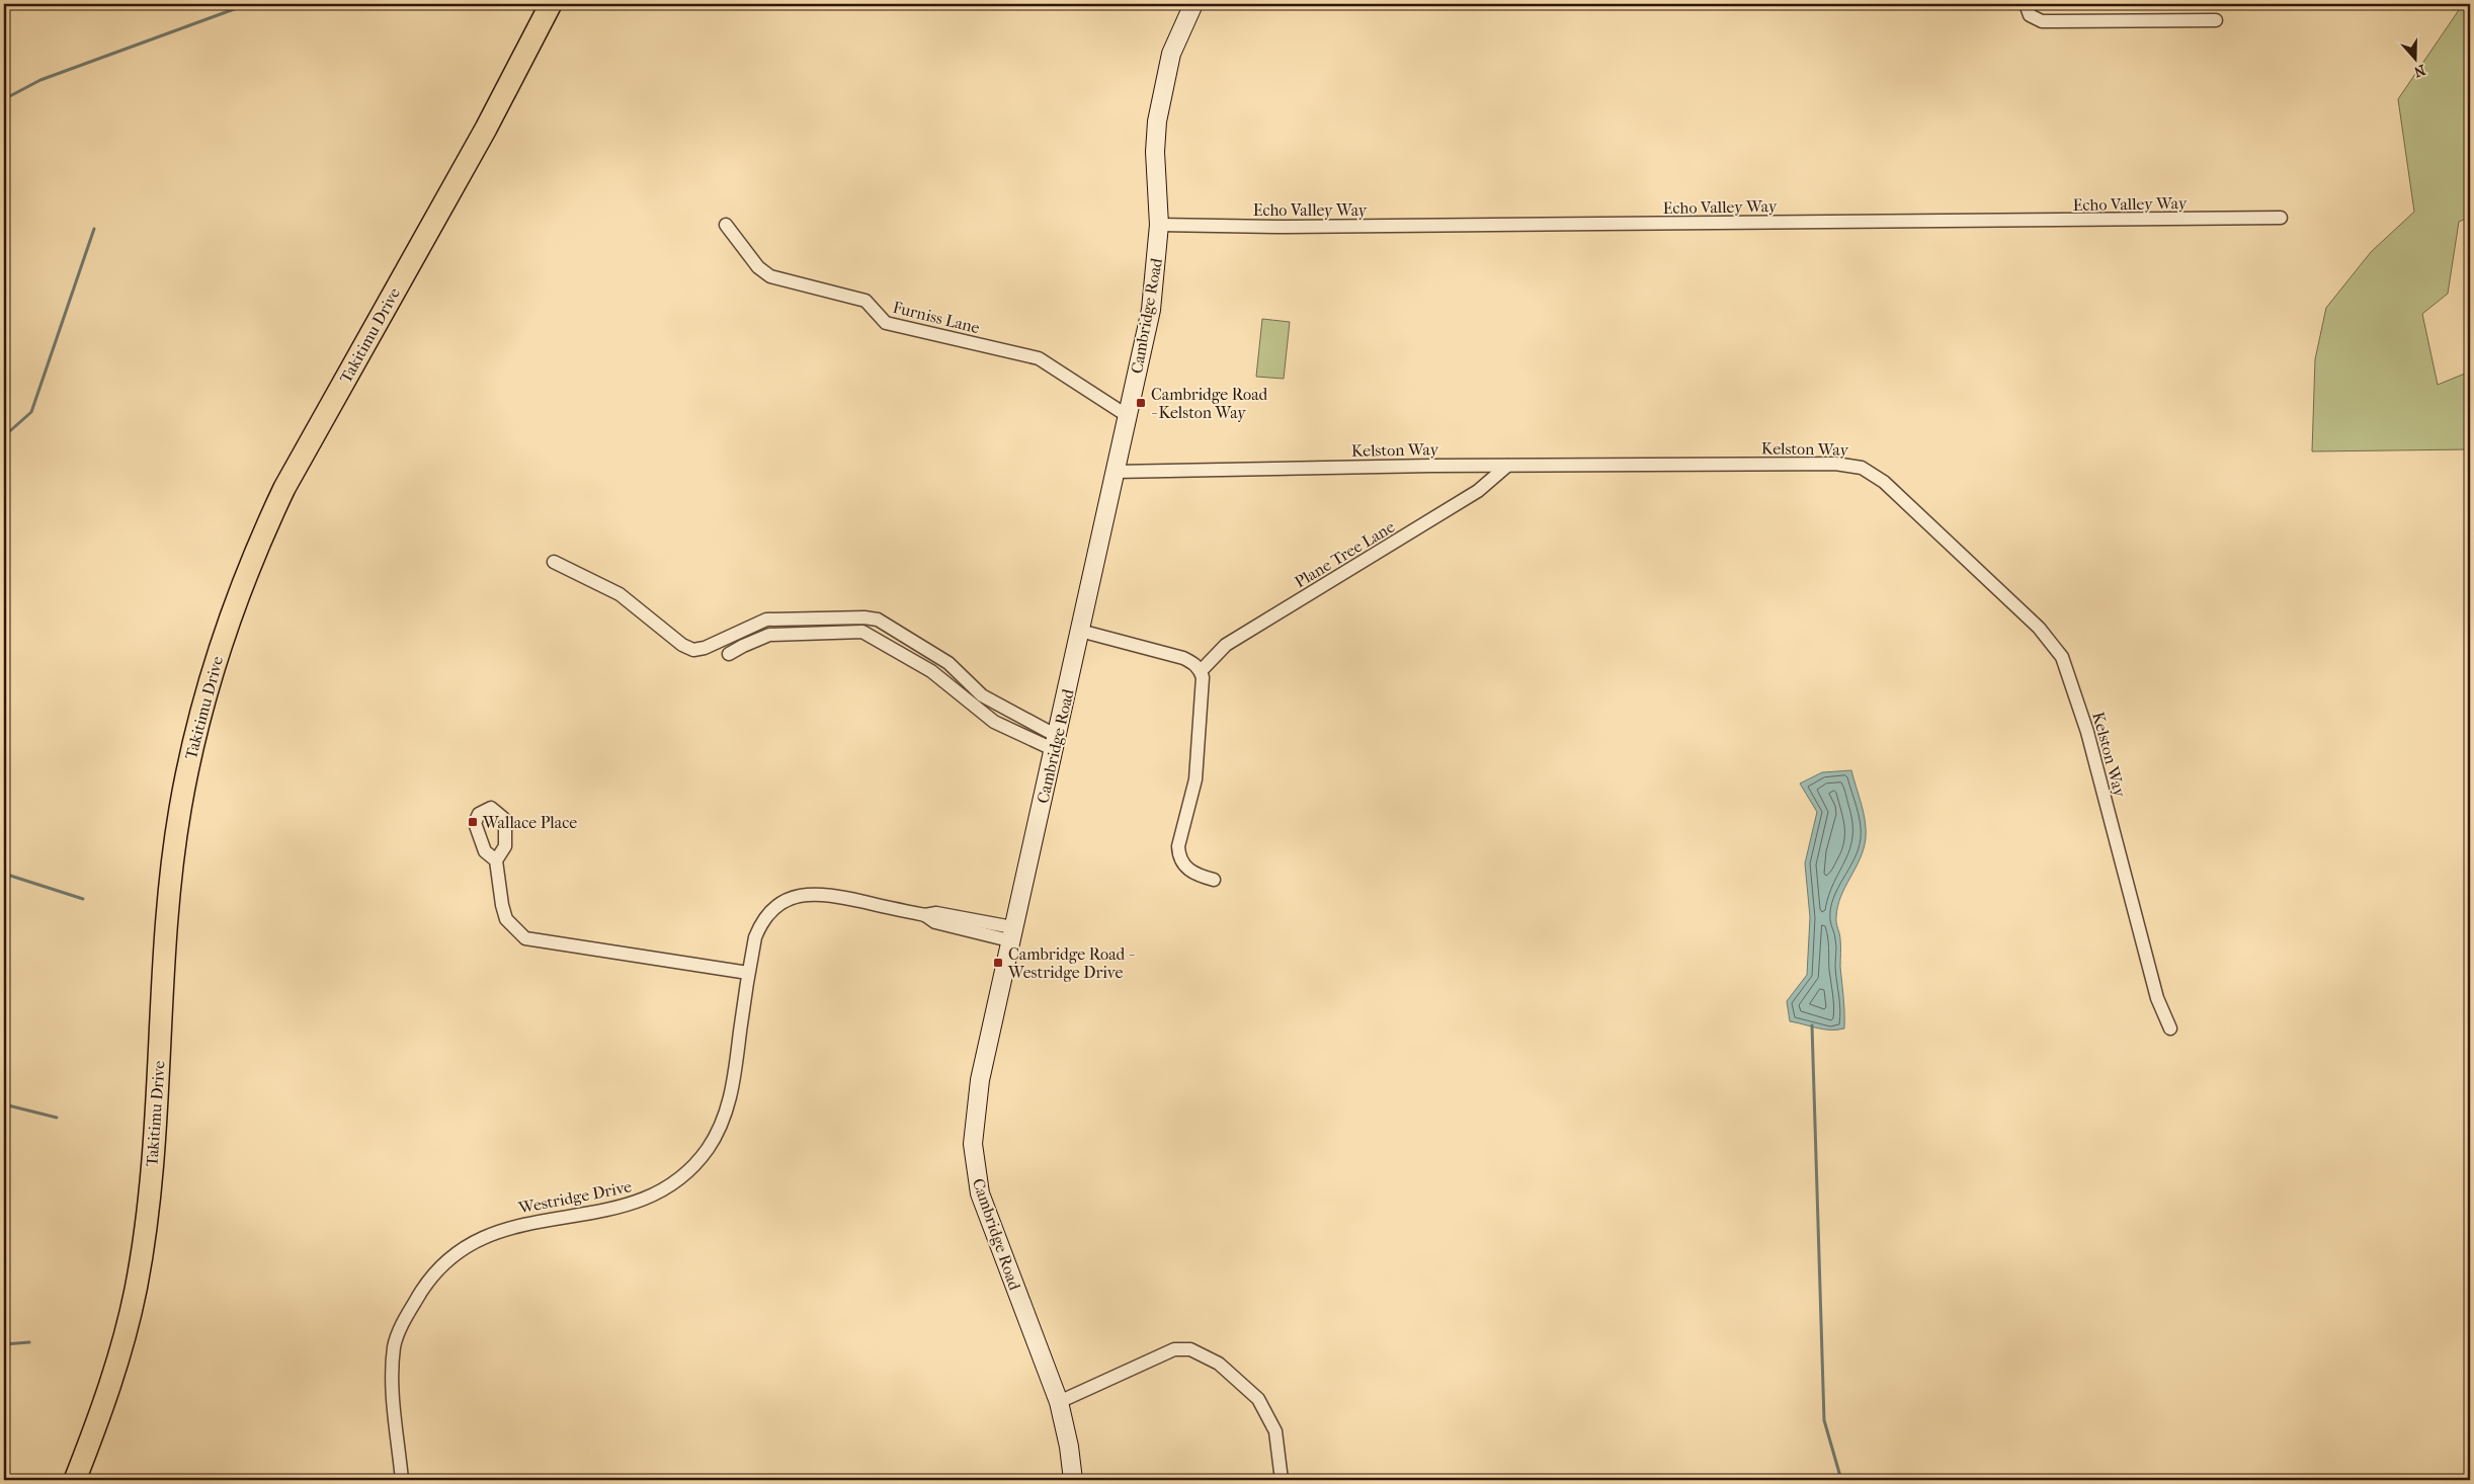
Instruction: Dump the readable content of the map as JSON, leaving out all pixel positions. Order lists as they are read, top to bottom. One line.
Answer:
{"streets":{"highway":["Takitimu Drive"],"main road":["Cambridge Road"],"street":["Echo Valley Way","Furniss Lane","Kelston Way","Plane Tree Lane","Westridge Drive"]},"crossings":[["Echo Valley Way","Cambridge Road"],["Cambridge Road","Furniss Lane"],["Cambridge Road","Kelston Way"],["Cambridge Road","Westridge Drive"],["Kelston Way","Plane Tree Lane"]],"places":{"transit":["Cambridge Road - Kelston Way","Wallace Place","Cambridge Road - Westridge Drive"]},"north":"bottom"}
